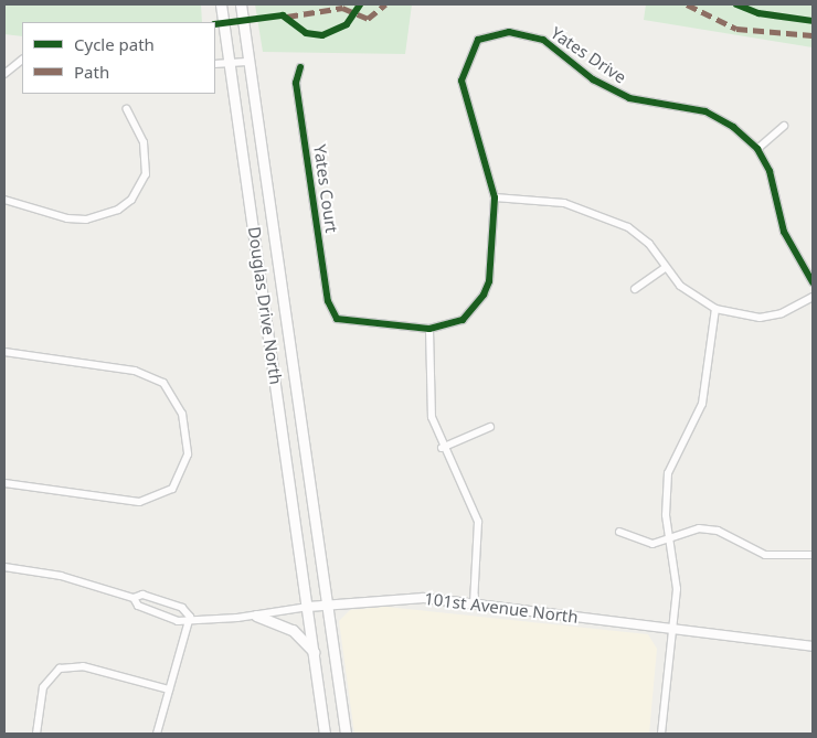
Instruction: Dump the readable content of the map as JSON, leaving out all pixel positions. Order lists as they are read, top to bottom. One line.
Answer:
{"streets":{"main road":["Douglas Drive North"],"street":["Yates Drive","Yates Court","101st Avenue North"]},"crossings":[["Yates Drive","Yates Court"],["Douglas Drive North","101st Avenue North"]],"legend":["Cycle path","Path"]}
